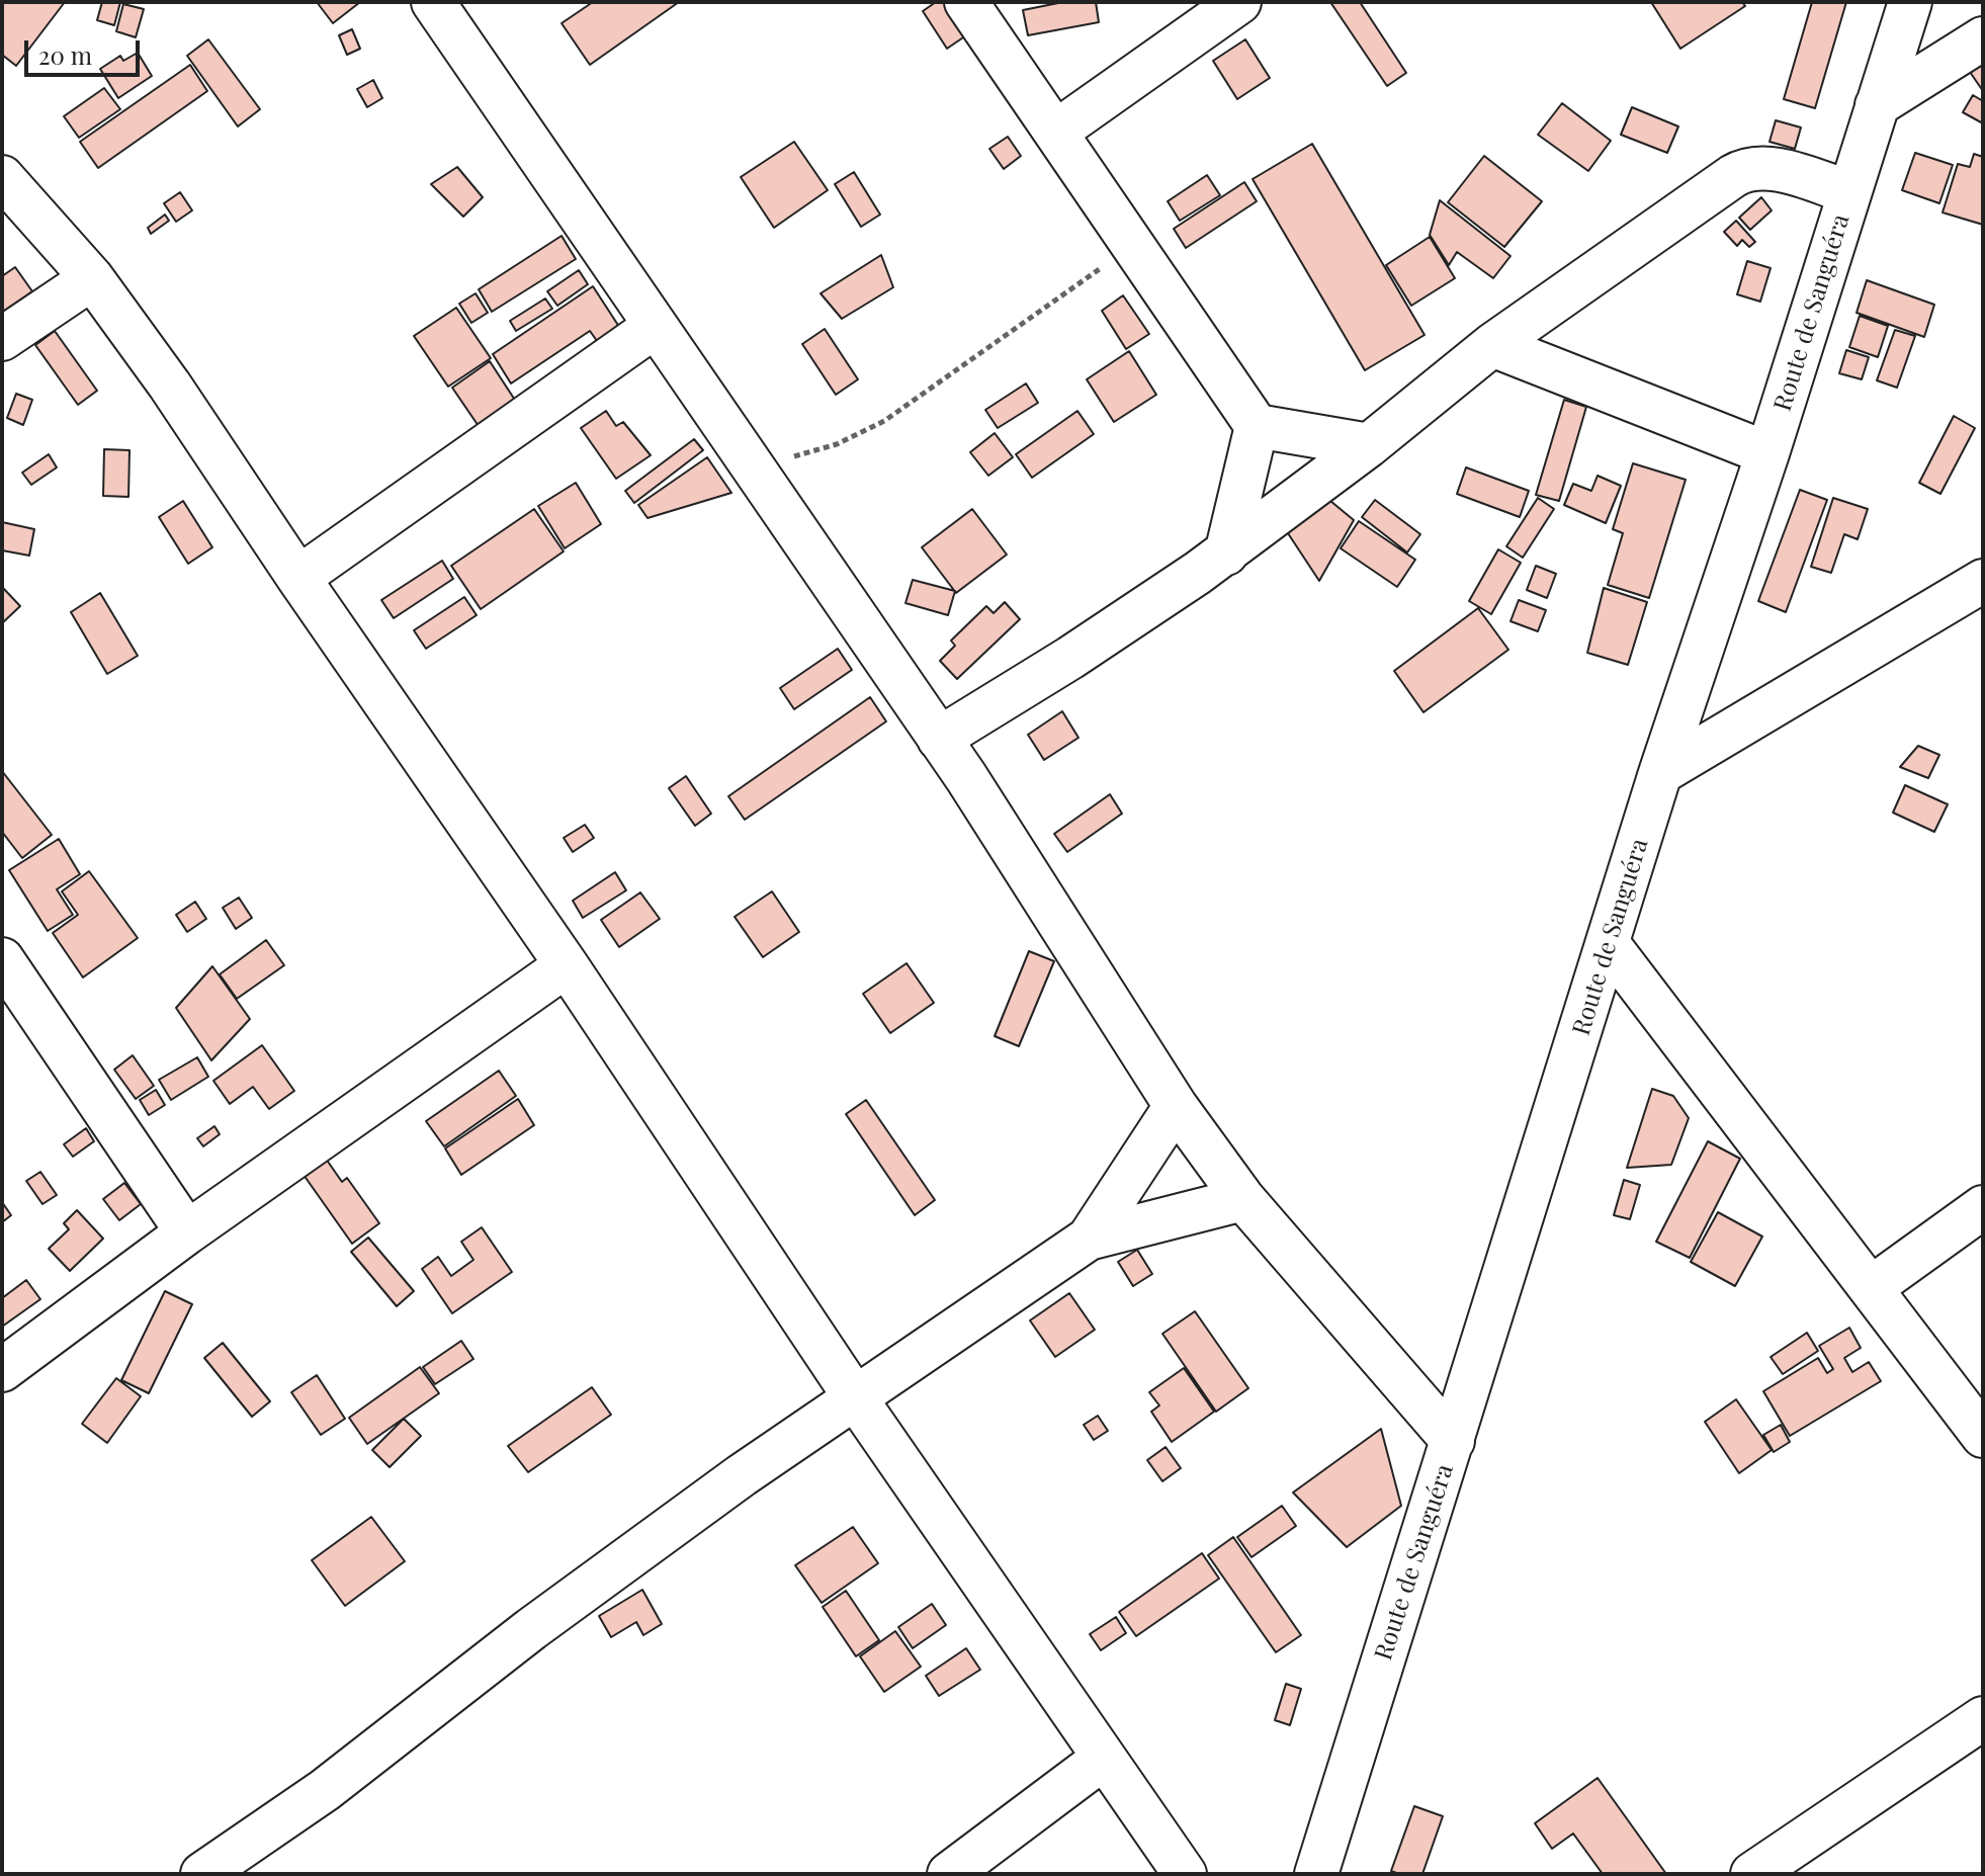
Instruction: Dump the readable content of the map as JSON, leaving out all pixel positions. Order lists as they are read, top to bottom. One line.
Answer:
{"streets":{"street":["Route de Sanguéra"]},"scale_bar":"20 m"}
